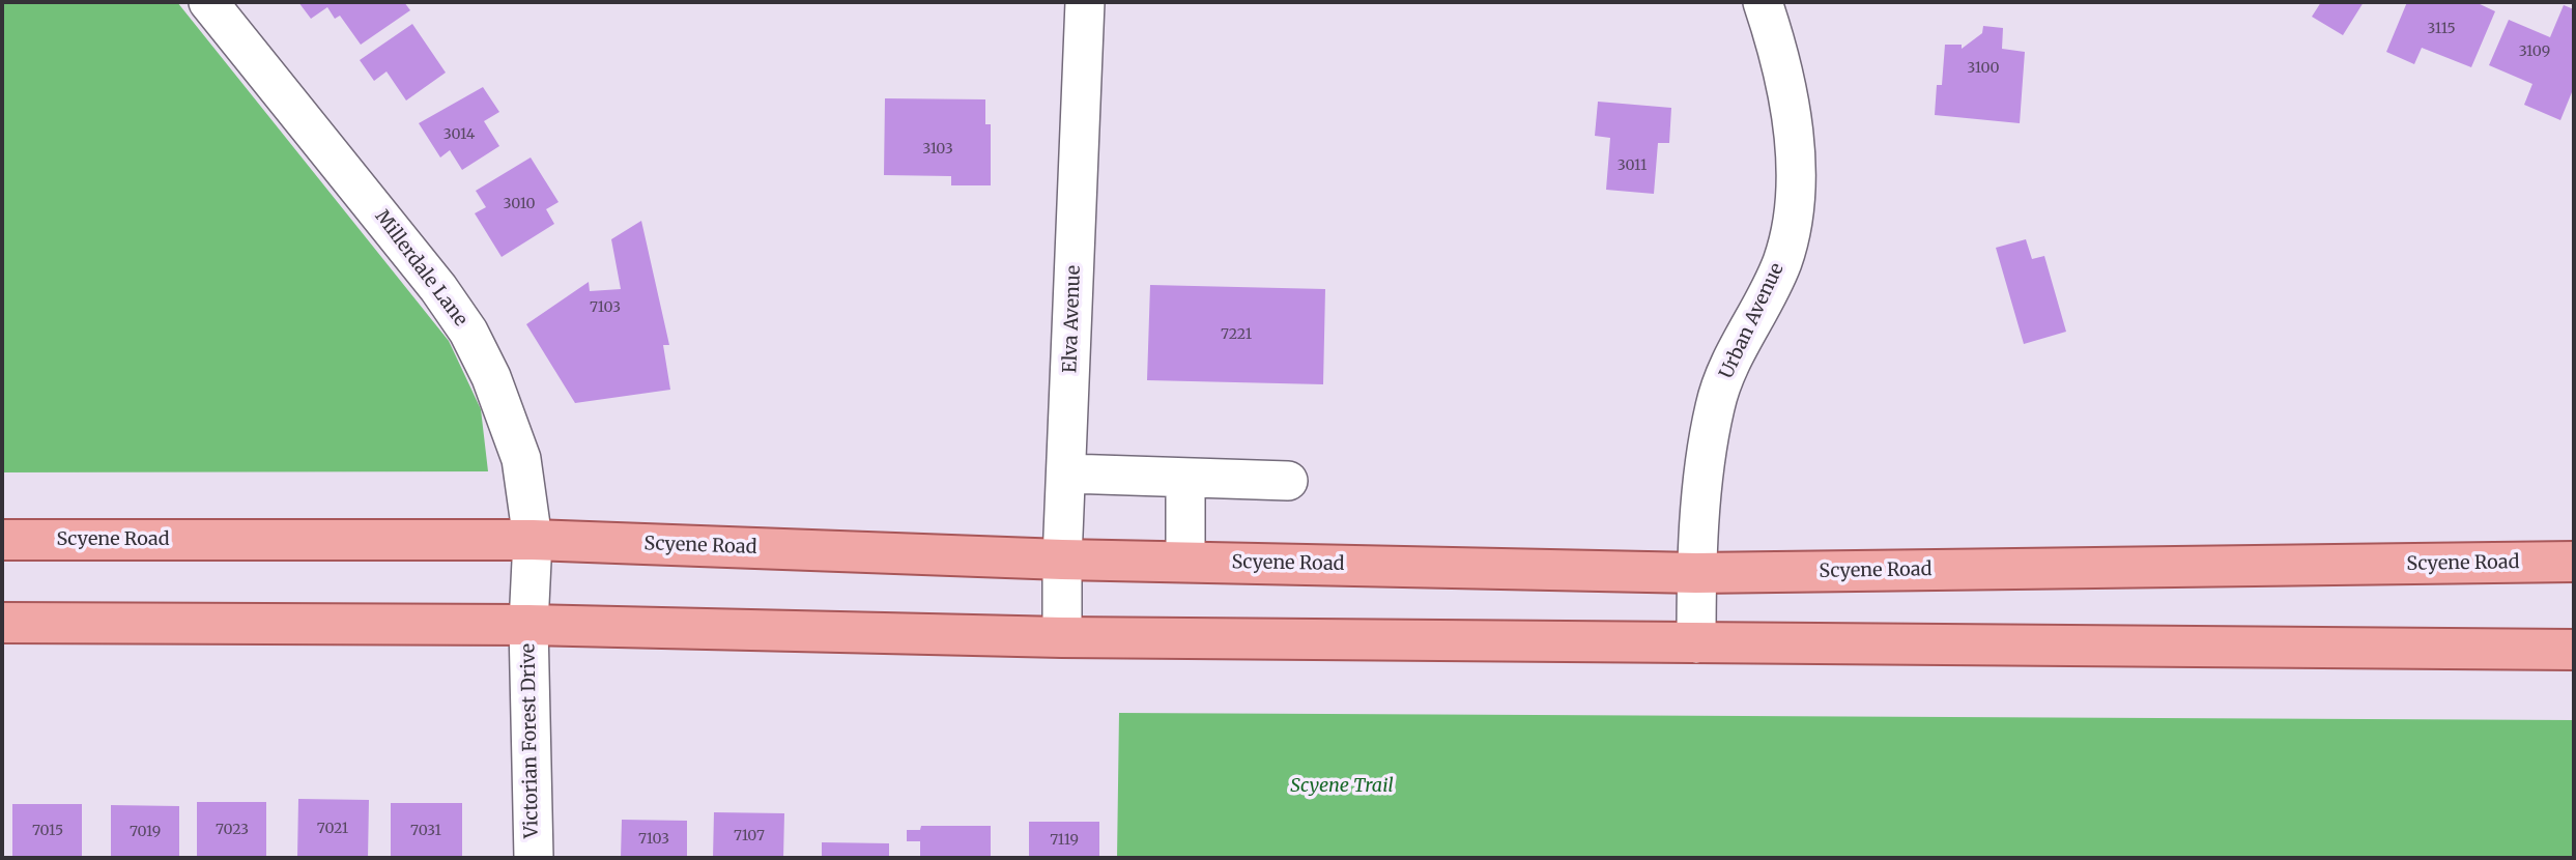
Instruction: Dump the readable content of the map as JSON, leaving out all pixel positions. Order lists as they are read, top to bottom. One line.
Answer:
{"streets":{"main road":["Scyene Road"],"street":["Millerdale Lane","Elva Avenue","Urban Avenue","Victorian Forest Drive"]},"crossings":[["Millerdale Lane","Scyene Road"],["Millerdale Lane","Victorian Forest Drive"],["Elva Avenue","Scyene Road"],["Urban Avenue","Scyene Road"]],"parks":["Scyene Trail"],"house_numbers":["3115","3109","3100","3014","3103","3011","3010","7103","7221","7021","7023","7015","7031","7019","7107","7103","7119"]}
